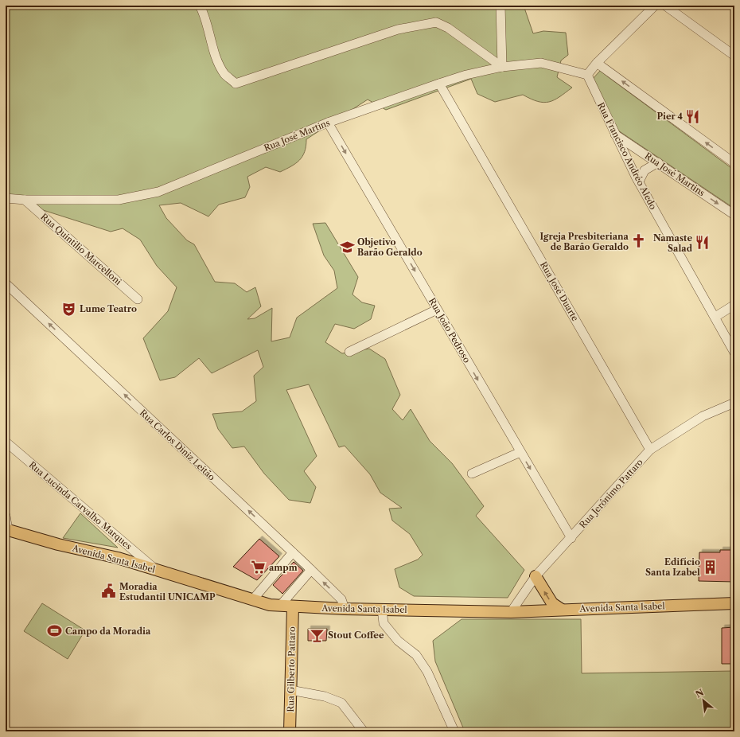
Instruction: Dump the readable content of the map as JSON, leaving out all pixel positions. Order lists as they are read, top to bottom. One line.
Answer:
{"streets":{"main road":["Avenida Santa Isabel","Rua Gilberto Pattaro"],"street":["Rua José Martins","Rua Francisco Andréo Aledo","Rua Quintilio Marcelloni","Rua José Duarte","Rua João Pedroso","Rua Carlos Diniz Leitão","Rua Jerônimo Pattaro","Rua Lucinda Carvalho Marques"]},"crossings":[["Rua José Martins","Rua Francisco Andréo Aledo"],["Rua José Martins","Rua Quintilio Marcelloni"],["Rua José Martins","Rua José Duarte"],["Rua José Martins","Rua João Pedroso"],["Rua José Duarte","Rua Jerônimo Pattaro"],["Rua João Pedroso","Rua Jerônimo Pattaro"],["Rua Carlos Diniz Leitão","Avenida Santa Isabel"],["Rua Jerônimo Pattaro","Avenida Santa Isabel"],["Rua Lucinda Carvalho Marques","Avenida Santa Isabel"],["Avenida Santa Isabel","Rua Gilberto Pattaro"]],"one_way":["Rua João Pedroso","Rua Carlos Diniz Leitão"],"places":{"restaurant":["Pier 4","Namaste Salad"],"church":["Igreja Presbiteriana de Barão Geraldo"],"school or university":["Objetivo Barão Geraldo"],"theatre":["Lume Teatro"],"building":["Edifício Santa Izabel"],"supermarket":["ampm"],"public building":["Moradia Estudantil UNICAMP"],"sports":["Campo da Moradia"],"bar":["Stout Coffee"]},"north":"top left"}
